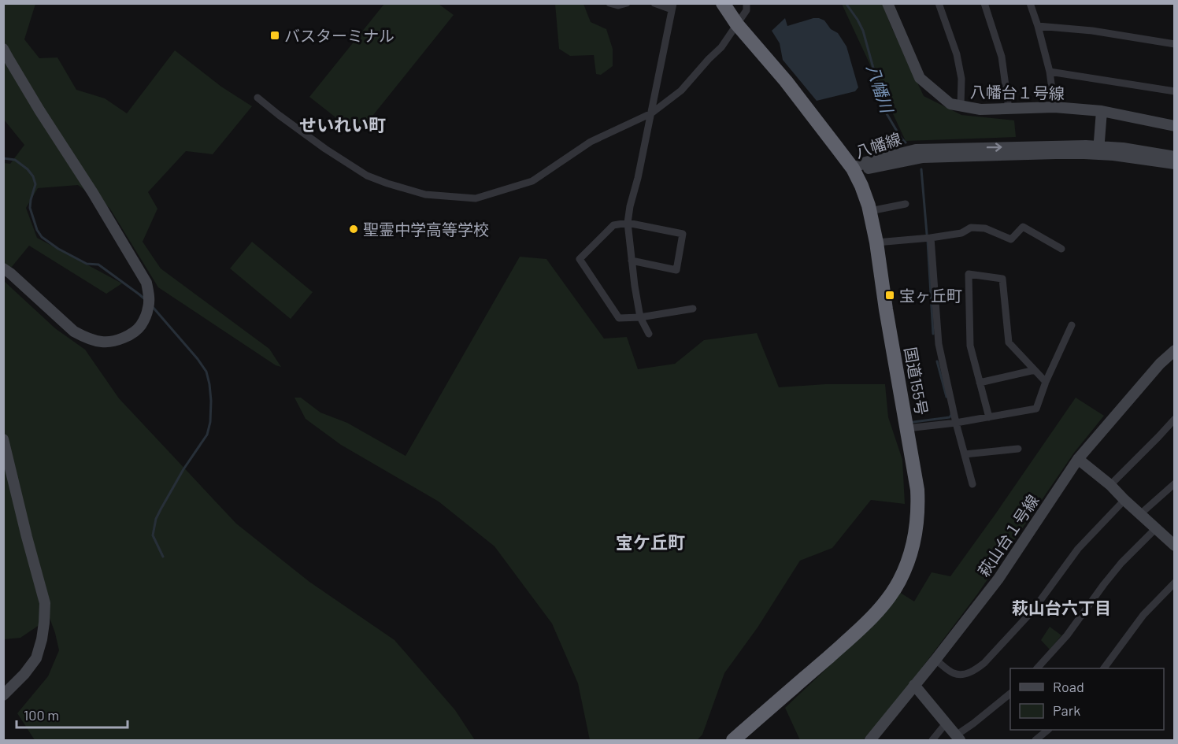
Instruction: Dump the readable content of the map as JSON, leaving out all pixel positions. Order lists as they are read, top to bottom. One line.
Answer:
{"streets":{"highway":["国道155号"],"street":["八幡台１号線","八幡線","萩山台１号線"]},"crossings":[["八幡線","国道155号"]],"districts":["せいれい町","宝ケ丘町","萩山台六丁目"],"water":["八幡川"],"places":{"transit":["バスターミナル","宝ヶ丘町"],"other":["聖霊中学高等学校"]},"legend":["Road","Park"],"scale_bar":"100 m"}
